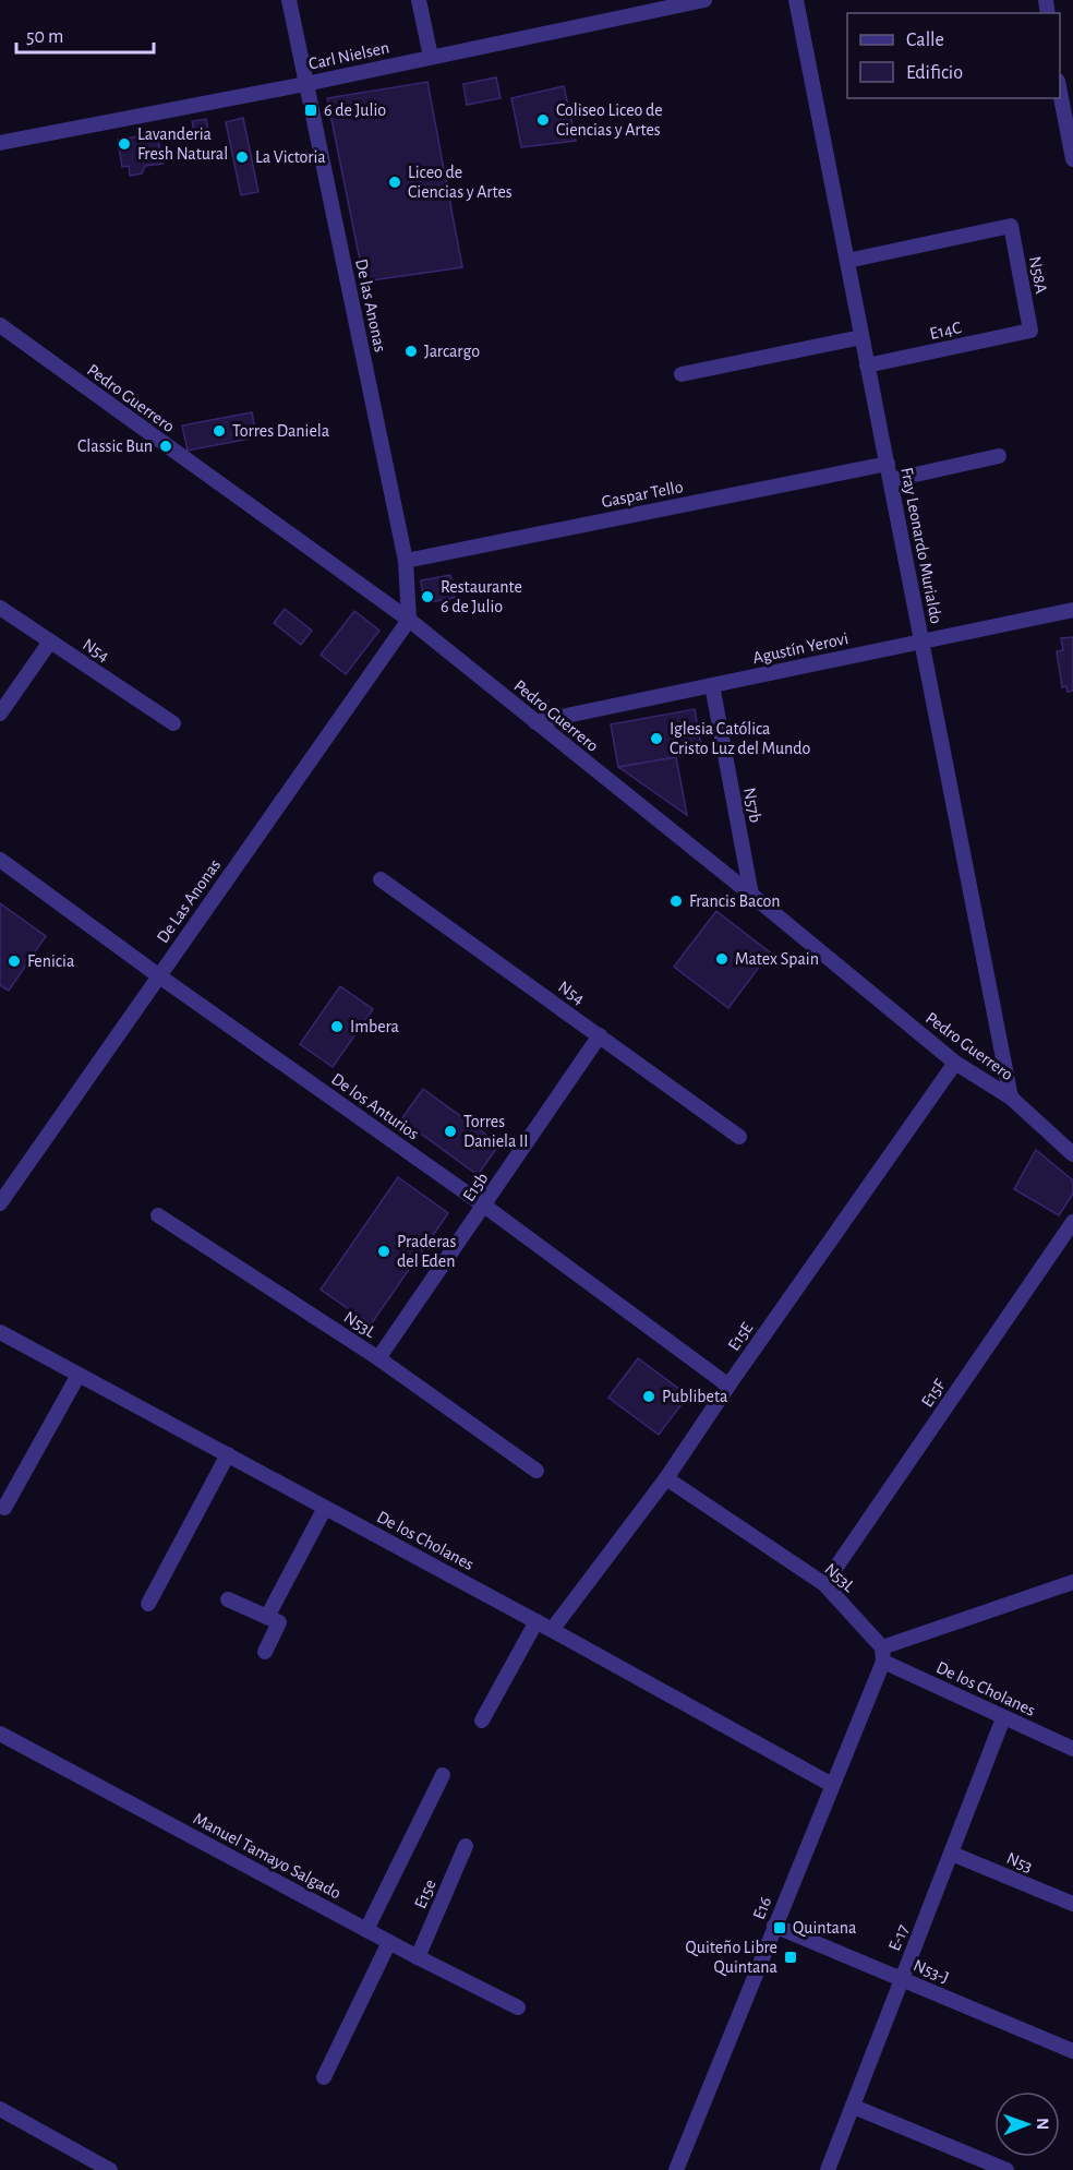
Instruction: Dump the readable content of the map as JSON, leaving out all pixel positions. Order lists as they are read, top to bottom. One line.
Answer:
{"streets":{"street":["Carl Nielsen","N58A","De las Anonas","E14C","Pedro Guerrero","Gaspar Tello","Fray Leonardo Murialdo","Agustín Yerovi","N54","N57b","De Las Anonas","De los Anturios","E15b","N53L","E15E","E15F","De los Cholanes","Manuel Tamayo Salgado","N53","E15e","E16","E-17","N53-J"]},"crossings":[["Carl Nielsen","De las Anonas"],["N58A","E14C"],["N58A","Fray Leonardo Murialdo"],["De las Anonas","Pedro Guerrero"],["De las Anonas","Gaspar Tello"],["De las Anonas","De Las Anonas"],["E14C","Fray Leonardo Murialdo"],["Pedro Guerrero","Fray Leonardo Murialdo"],["Pedro Guerrero","Agustín Yerovi"],["Pedro Guerrero","N57b"],["Pedro Guerrero","De Las Anonas"],["Pedro Guerrero","E15E"],["Gaspar Tello","Fray Leonardo Murialdo"],["Fray Leonardo Murialdo","Agustín Yerovi"],["Agustín Yerovi","N57b"],["N54","E15b"],["De Las Anonas","De los Anturios"],["De los Anturios","E15b"],["De los Anturios","E15E"],["E15b","N53L"],["N53L","E15E"],["N53L","E15F"],["N53L","De los Cholanes"],["N53L","E16"],["E15E","De los Cholanes"],["De los Cholanes","E16"],["De los Cholanes","E-17"],["Manuel Tamayo Salgado","E15e"],["N53","E-17"],["E16","N53-J"],["E-17","N53-J"]],"places":{"transit":["6 de Julio","Quintana","Quiteño Libre Quintana"],"other":["Coliseo Liceo de Ciencias y Artes","Lavanderia Fresh Natural","La Victoria","Liceo de Ciencias y Artes","Jarcargo","Torres Daniela","Classic Bun","Restaurante 6 de Julio","Iglesia Católica Cristo Luz del Mundo","Francis Bacon","Matex Spain","Fenicia","Imbera","Torres Daniela II","Praderas del Eden","Publibeta"]},"legend":["Calle","Edificio"],"scale_bar":"50 m","north":"right"}
